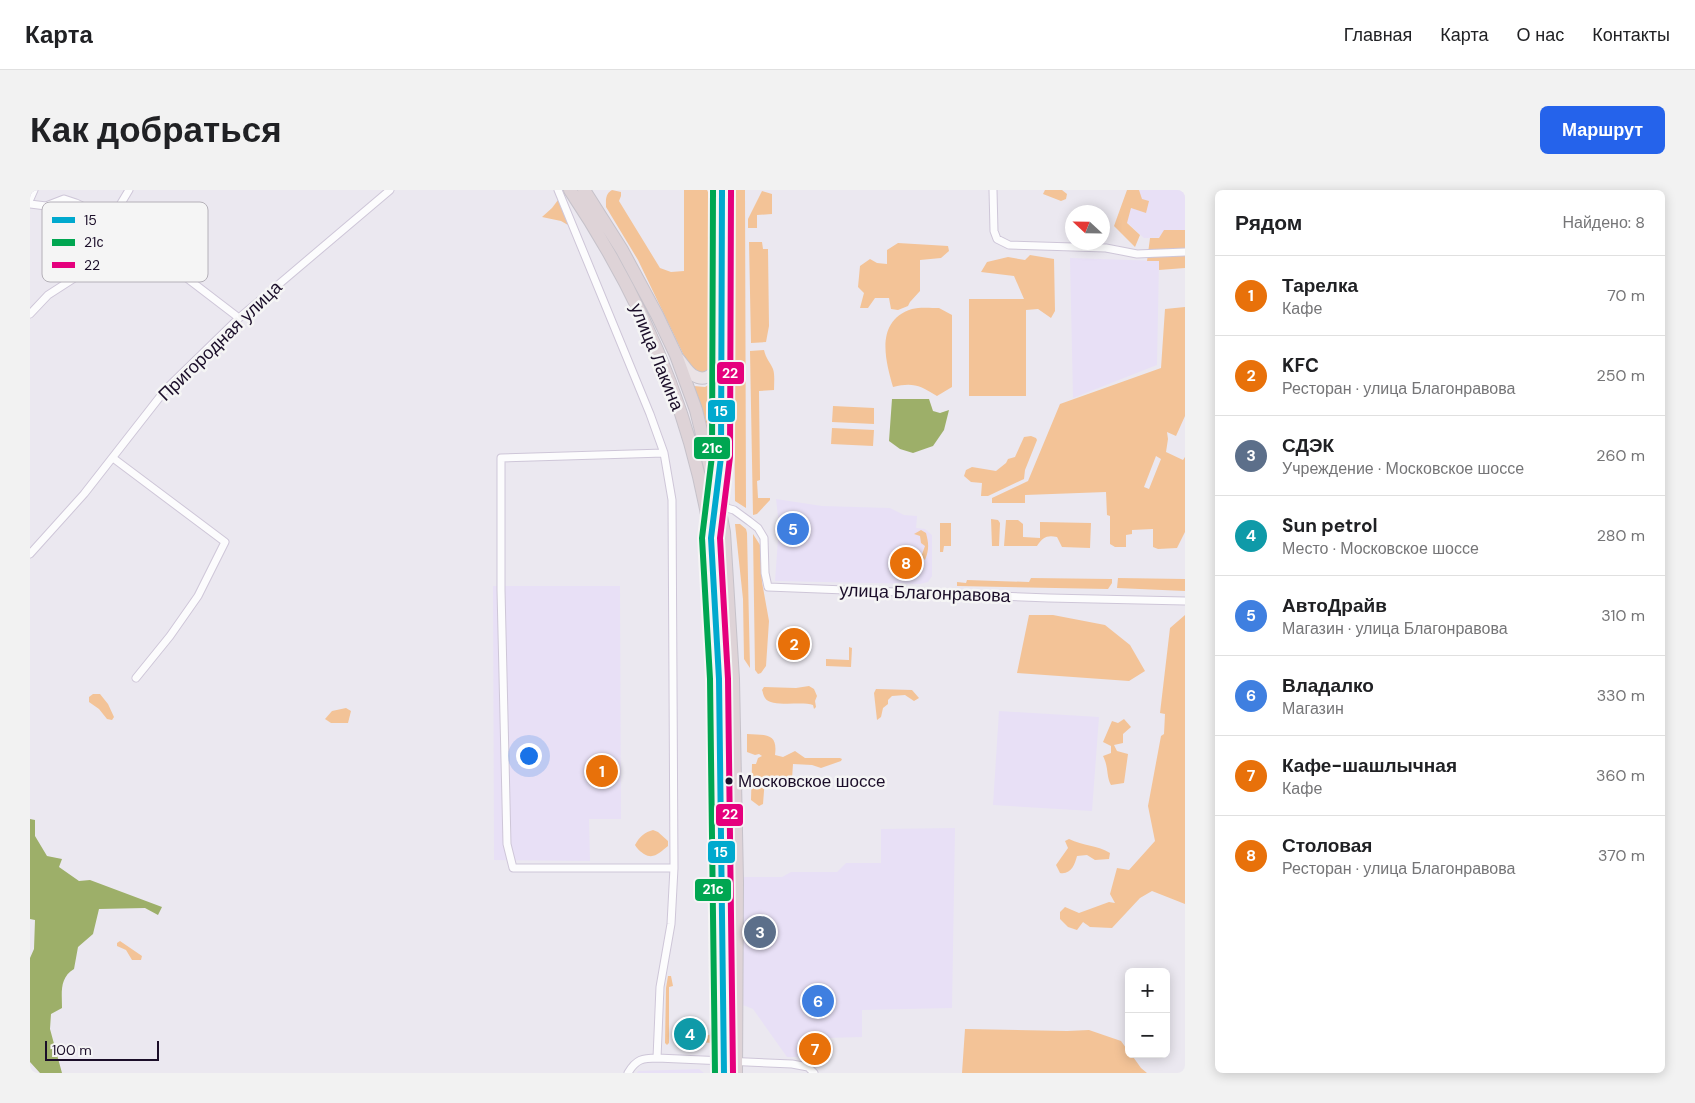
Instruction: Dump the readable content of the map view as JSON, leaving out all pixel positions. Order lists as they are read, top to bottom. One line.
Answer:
{"streets":{"highway":["улица Лакина"],"street":["Пригородная улица","улица Благонравова"]},"crossings":[["улица Лакина","улица Благонравова"]],"places":["Московское шоссе"],"lines":["transit line 15","transit line 21с","transit line 22"],"legend":["15","21с","22"],"scale_bar":"100 m","north":"left","page":{"header":"Карта","nav":["Главная","Карта","О нас","Контакты"],"buttons":"Маршрут","title":"Как добраться","heading":["Рядом","Найдено: 8"],"list":[{"mark":"1","name":"Тарелка","note":"Кафе","value":"70 m"},{"mark":"2","name":"KFC","note":"Ресторан · улица Благонравова","value":"250 m"},{"mark":"3","name":"СДЭК","note":"Учреждение · Московское шоссе","value":"260 m"},{"mark":"4","name":"Sun petrol","note":"Место · Московское шоссе","value":"280 m"},{"mark":"5","name":"АвтоДрайв","note":"Магазин · улица Благонравова","value":"310 m"},{"mark":"6","name":"Владалко","note":"Магазин","value":"330 m"},{"mark":"7","name":"Кафе-шашлычная","note":"Кафе","value":"360 m"},{"mark":"8","name":"Столовая","note":"Ресторан · улица Благонравова","value":"370 m"}],"pins":["5","8","2","1","3","6","4","7"],"map_buttons":["+","−"],"scale":"100 m"}}
